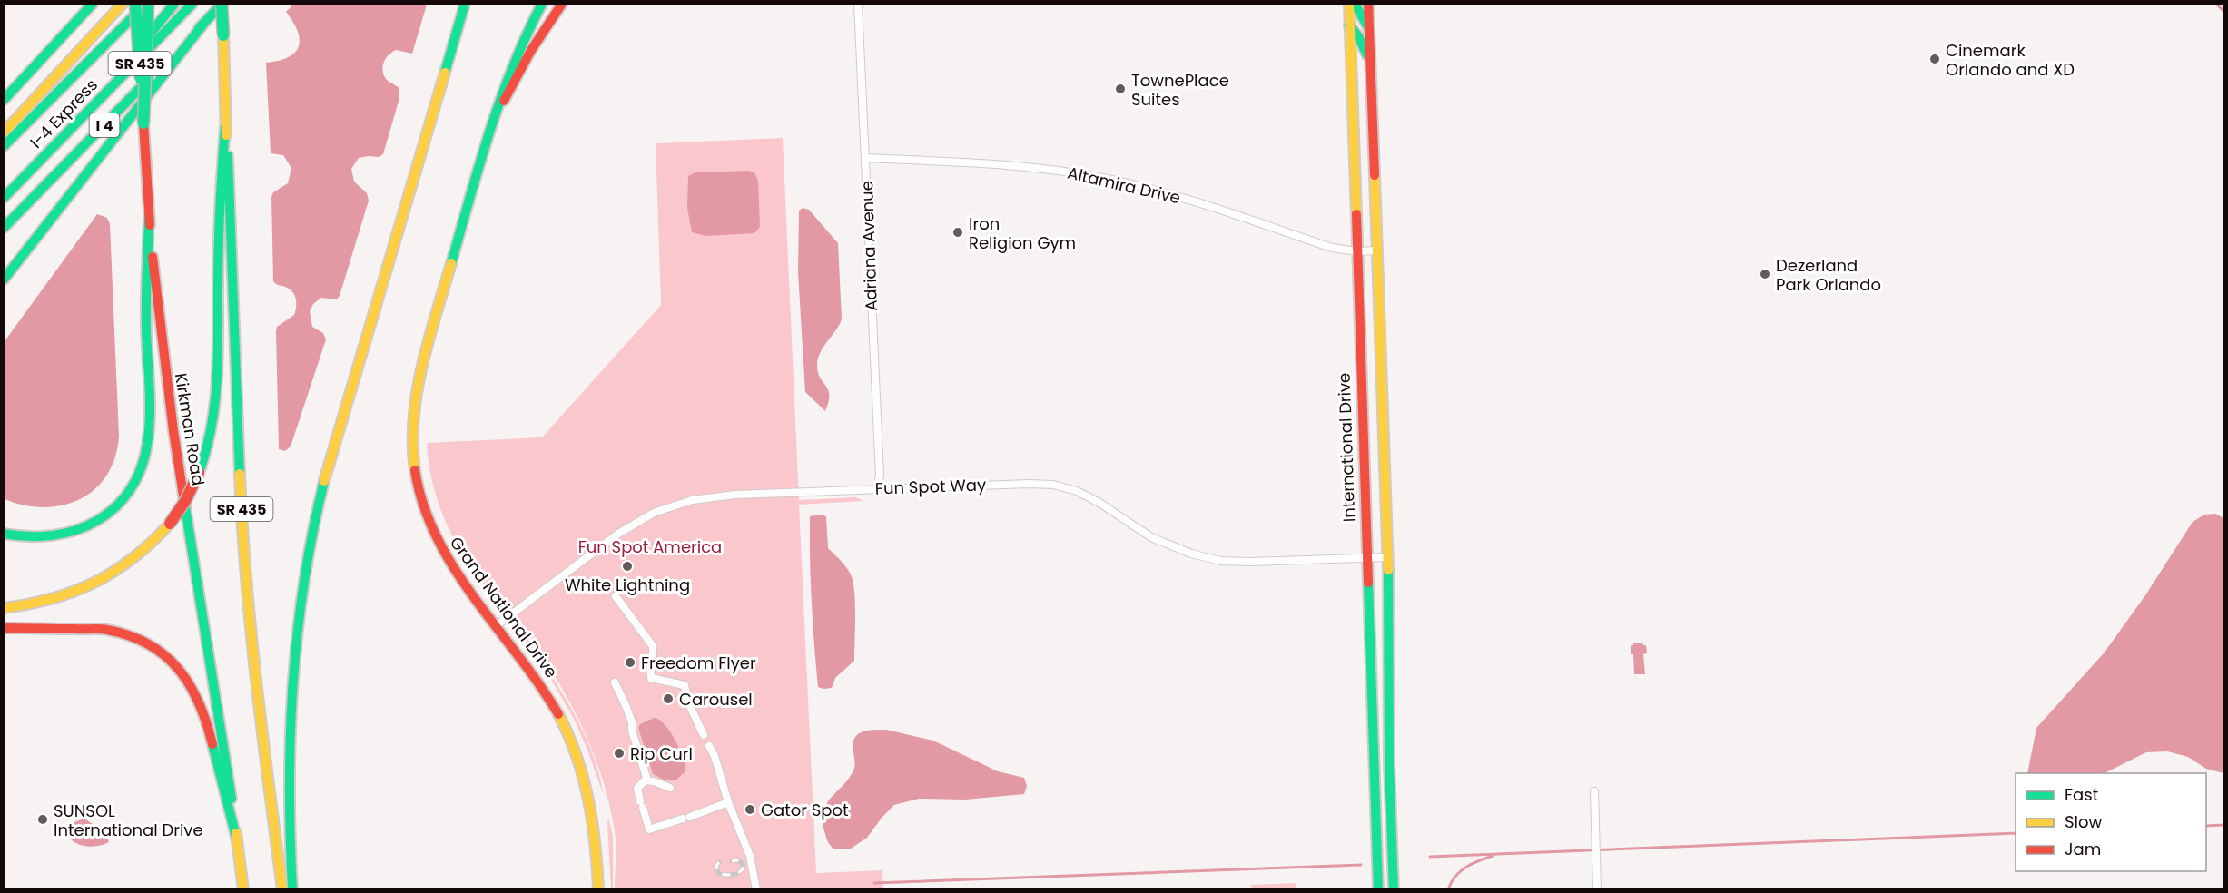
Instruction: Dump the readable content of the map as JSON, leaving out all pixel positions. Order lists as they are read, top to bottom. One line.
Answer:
{"streets":{"main road":["SR 435","I-4 Express","I 4","Kirkman Road","International Drive","Grand National Drive"],"street":["Altamira Drive","Adriana Avenue","Fun Spot Way"]},"crossings":[["SR 435","I 4"],["Altamira Drive","Adriana Avenue"],["Altamira Drive","International Drive"],["Adriana Avenue","Fun Spot Way"],["International Drive","Fun Spot Way"],["Fun Spot Way","Grand National Drive"]],"parks":["Fun Spot America"],"places":["Cinemark Orlando and XD","TownePlace Suites","Iron Religion Gym","Dezerland Park Orlando","White Lightning","Freedom Flyer","Carousel","Rip Curl","Gator Spot","SUNSOL International Drive"],"legend":["Fast","Slow","Jam"]}
